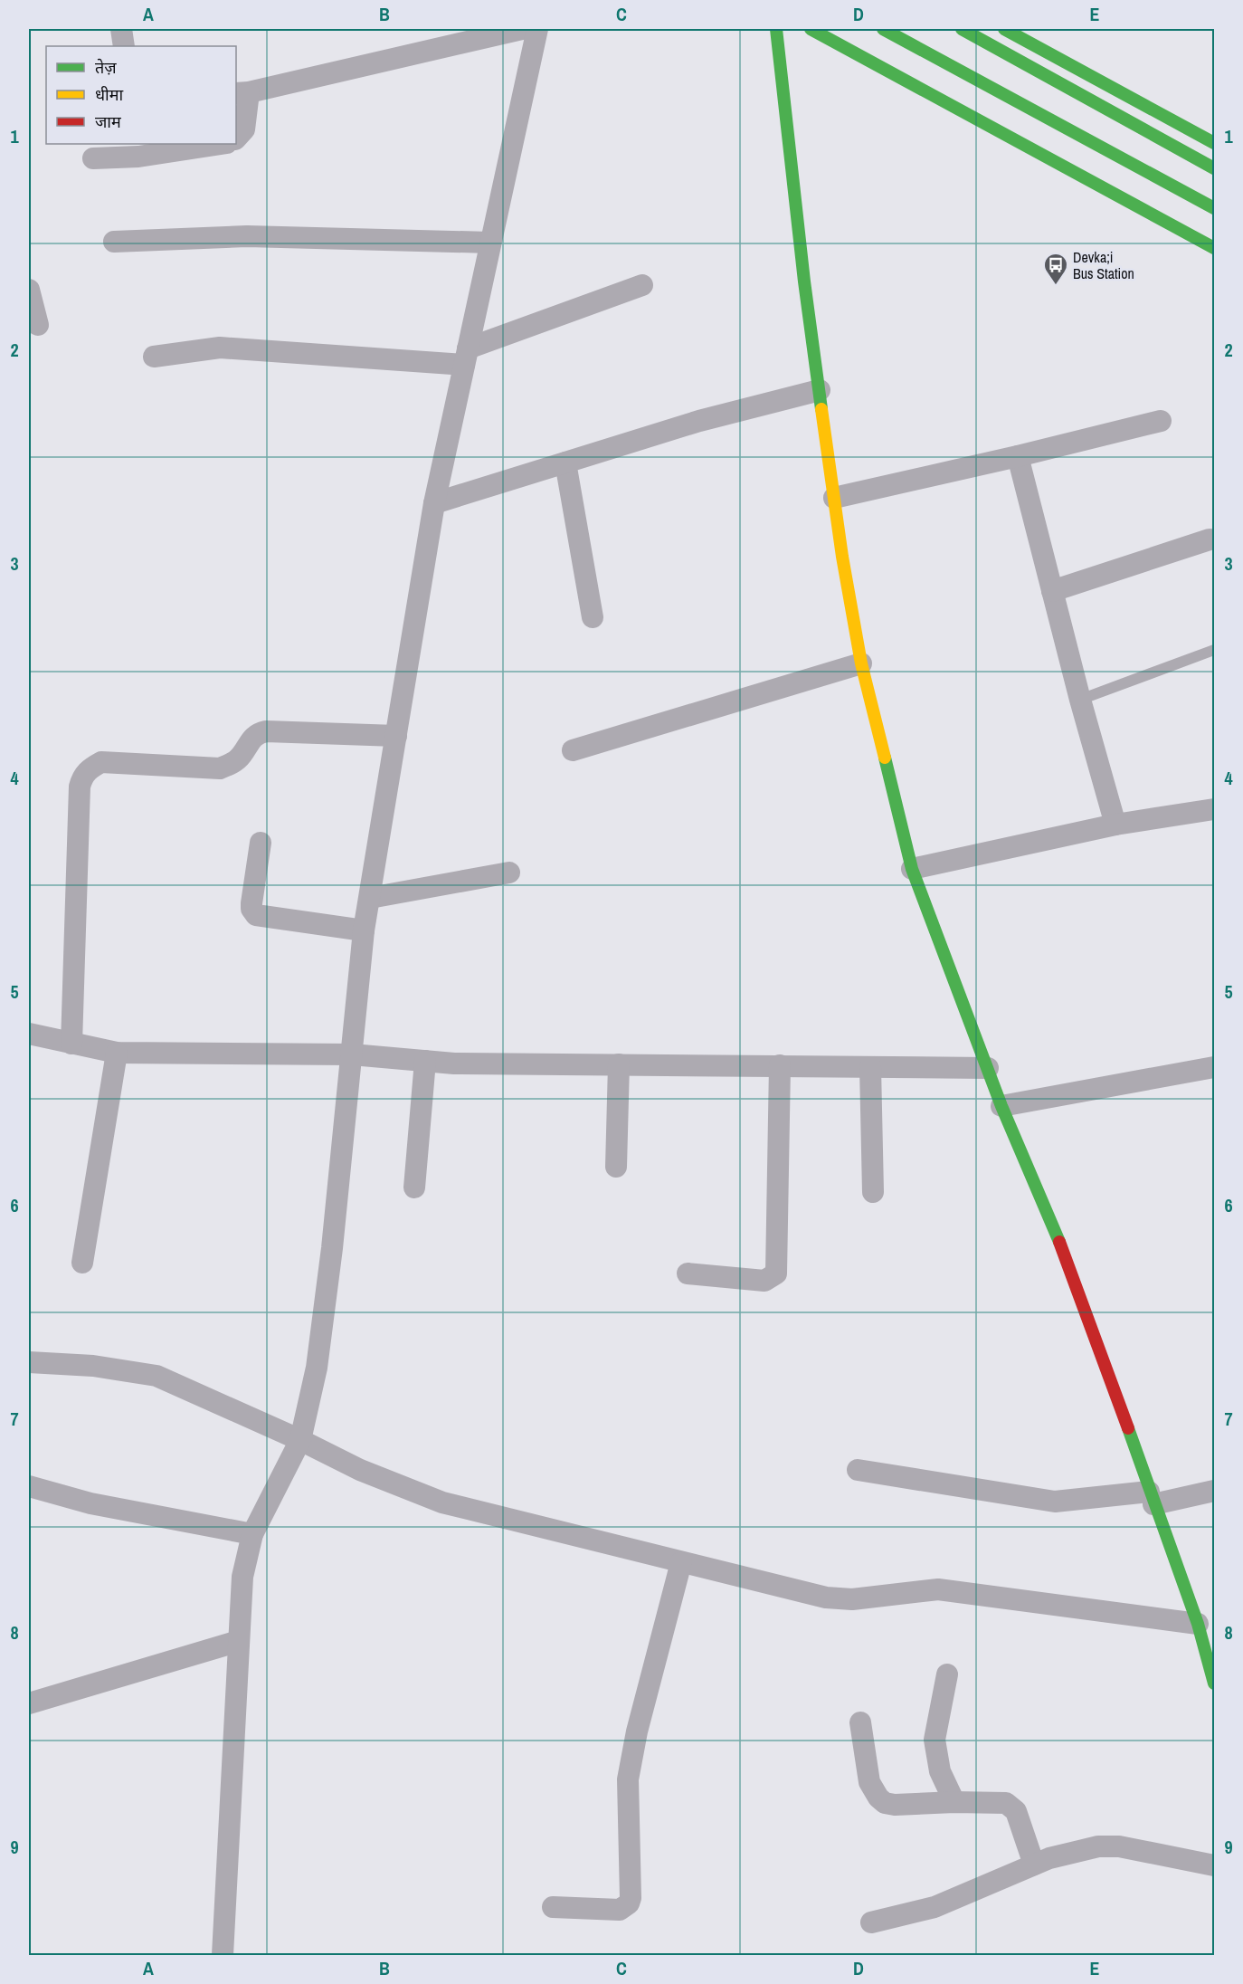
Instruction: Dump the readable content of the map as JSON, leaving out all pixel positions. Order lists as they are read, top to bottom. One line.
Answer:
{"places":{"bus stop":["Devka;i Bus Station"]},"legend":["तेज़","धीमा","जाम"],"grid":{"columns":["A","B","C","D","E"],"rows":["1","2","3","4","5","6","7","8","9"]}}
